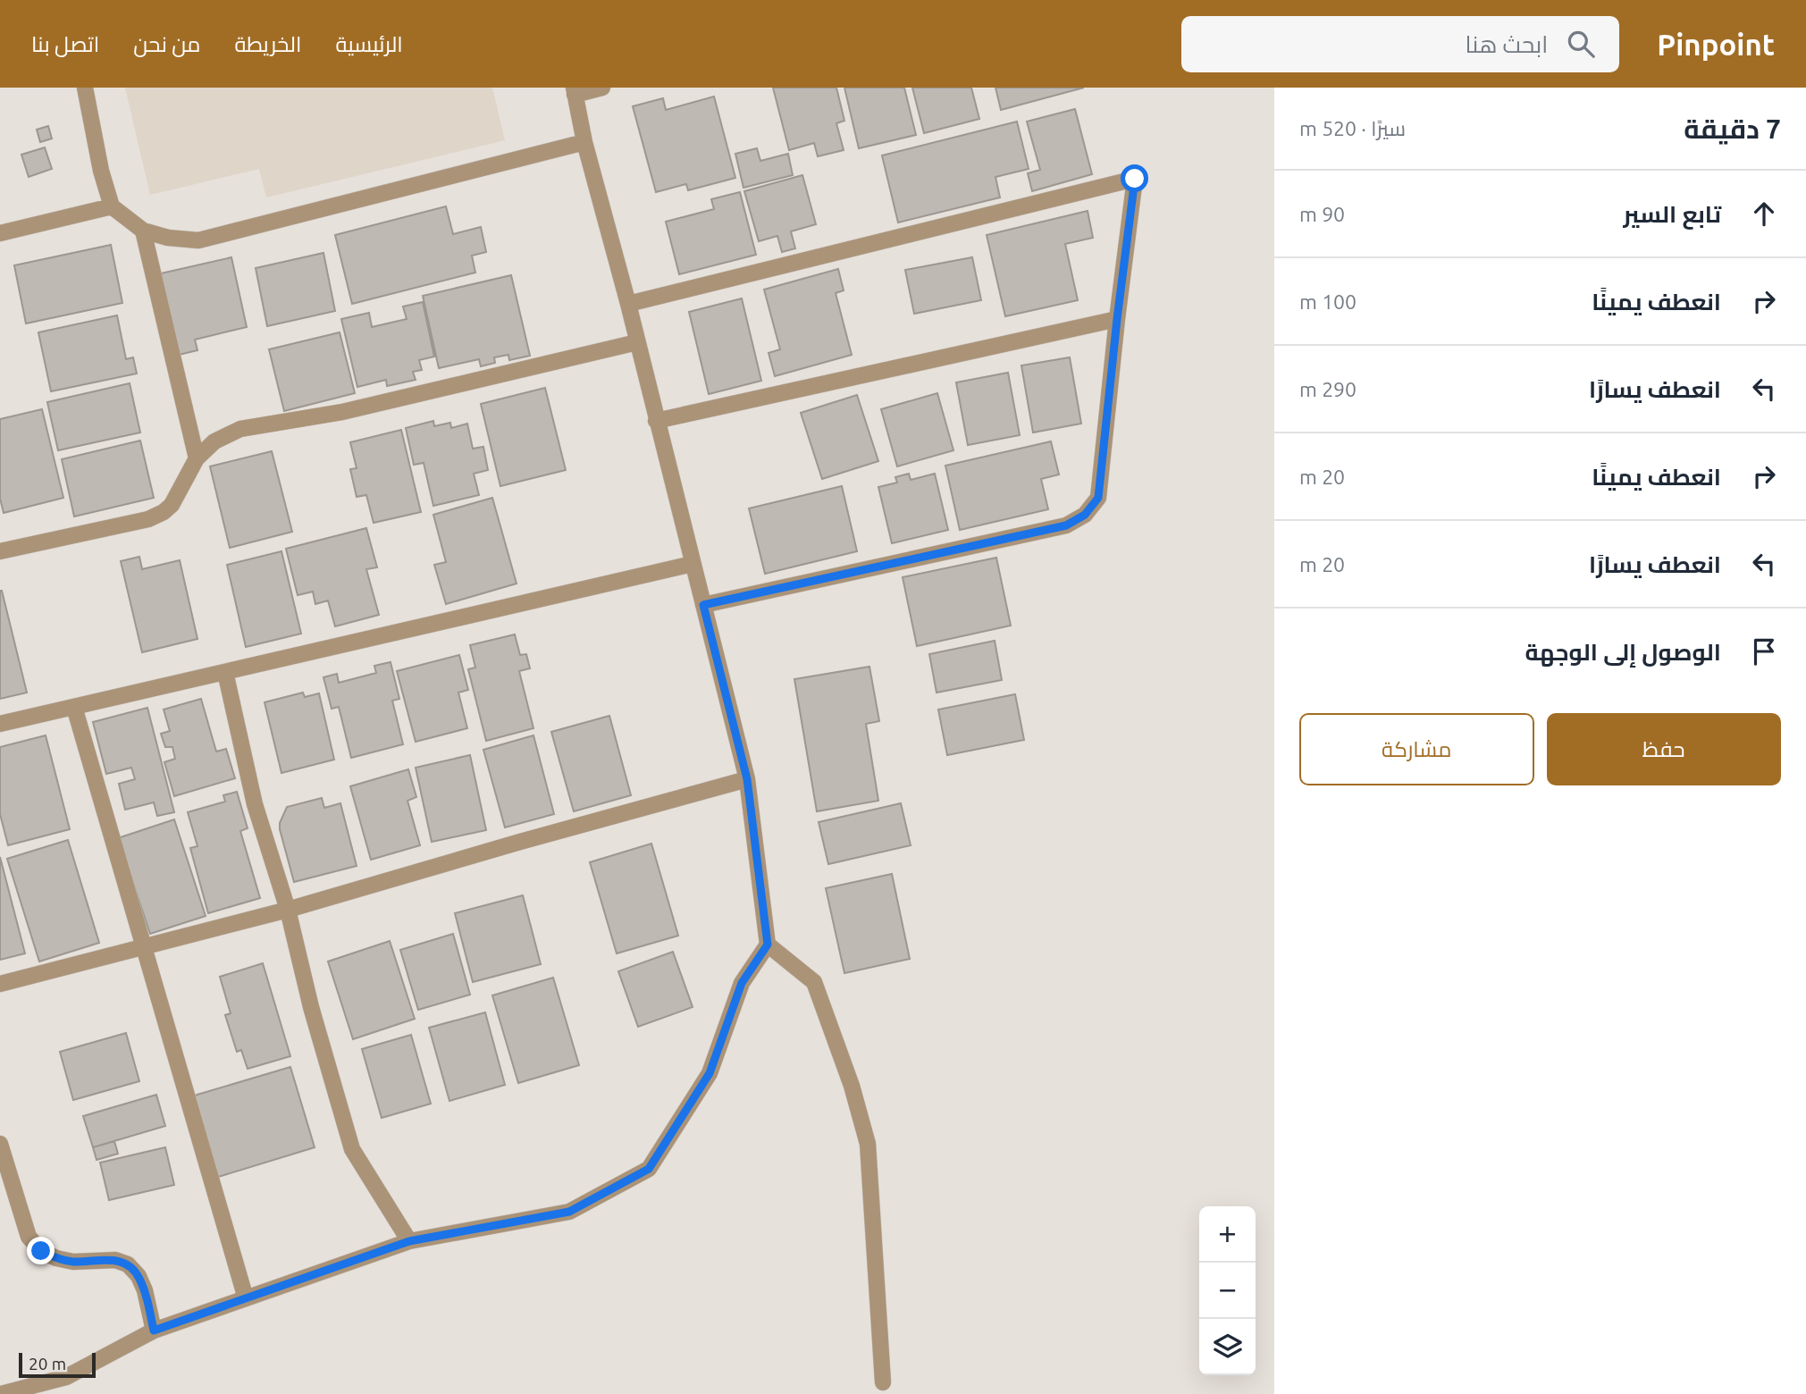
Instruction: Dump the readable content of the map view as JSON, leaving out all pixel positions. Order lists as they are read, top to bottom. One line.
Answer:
{"scale_bar":"20 m","page":{"header":"Pinpoint","search":"ابحث هنا","nav":["الرئيسية","الخريطة","من نحن","اتصل بنا"],"heading":["7 دقيقة","سيرًا · 520 m"],"list":[["تابع السير","90 m"],["انعطف يمينًا","100 m"],["انعطف يسارًا","290 m"],["انعطف يمينًا","20 m"],["انعطف يسارًا","20 m"],"الوصول إلى الوجهة"],"buttons":["حفظ","مشاركة"],"map_buttons":["+","−"],"scale":"20 m"}}
